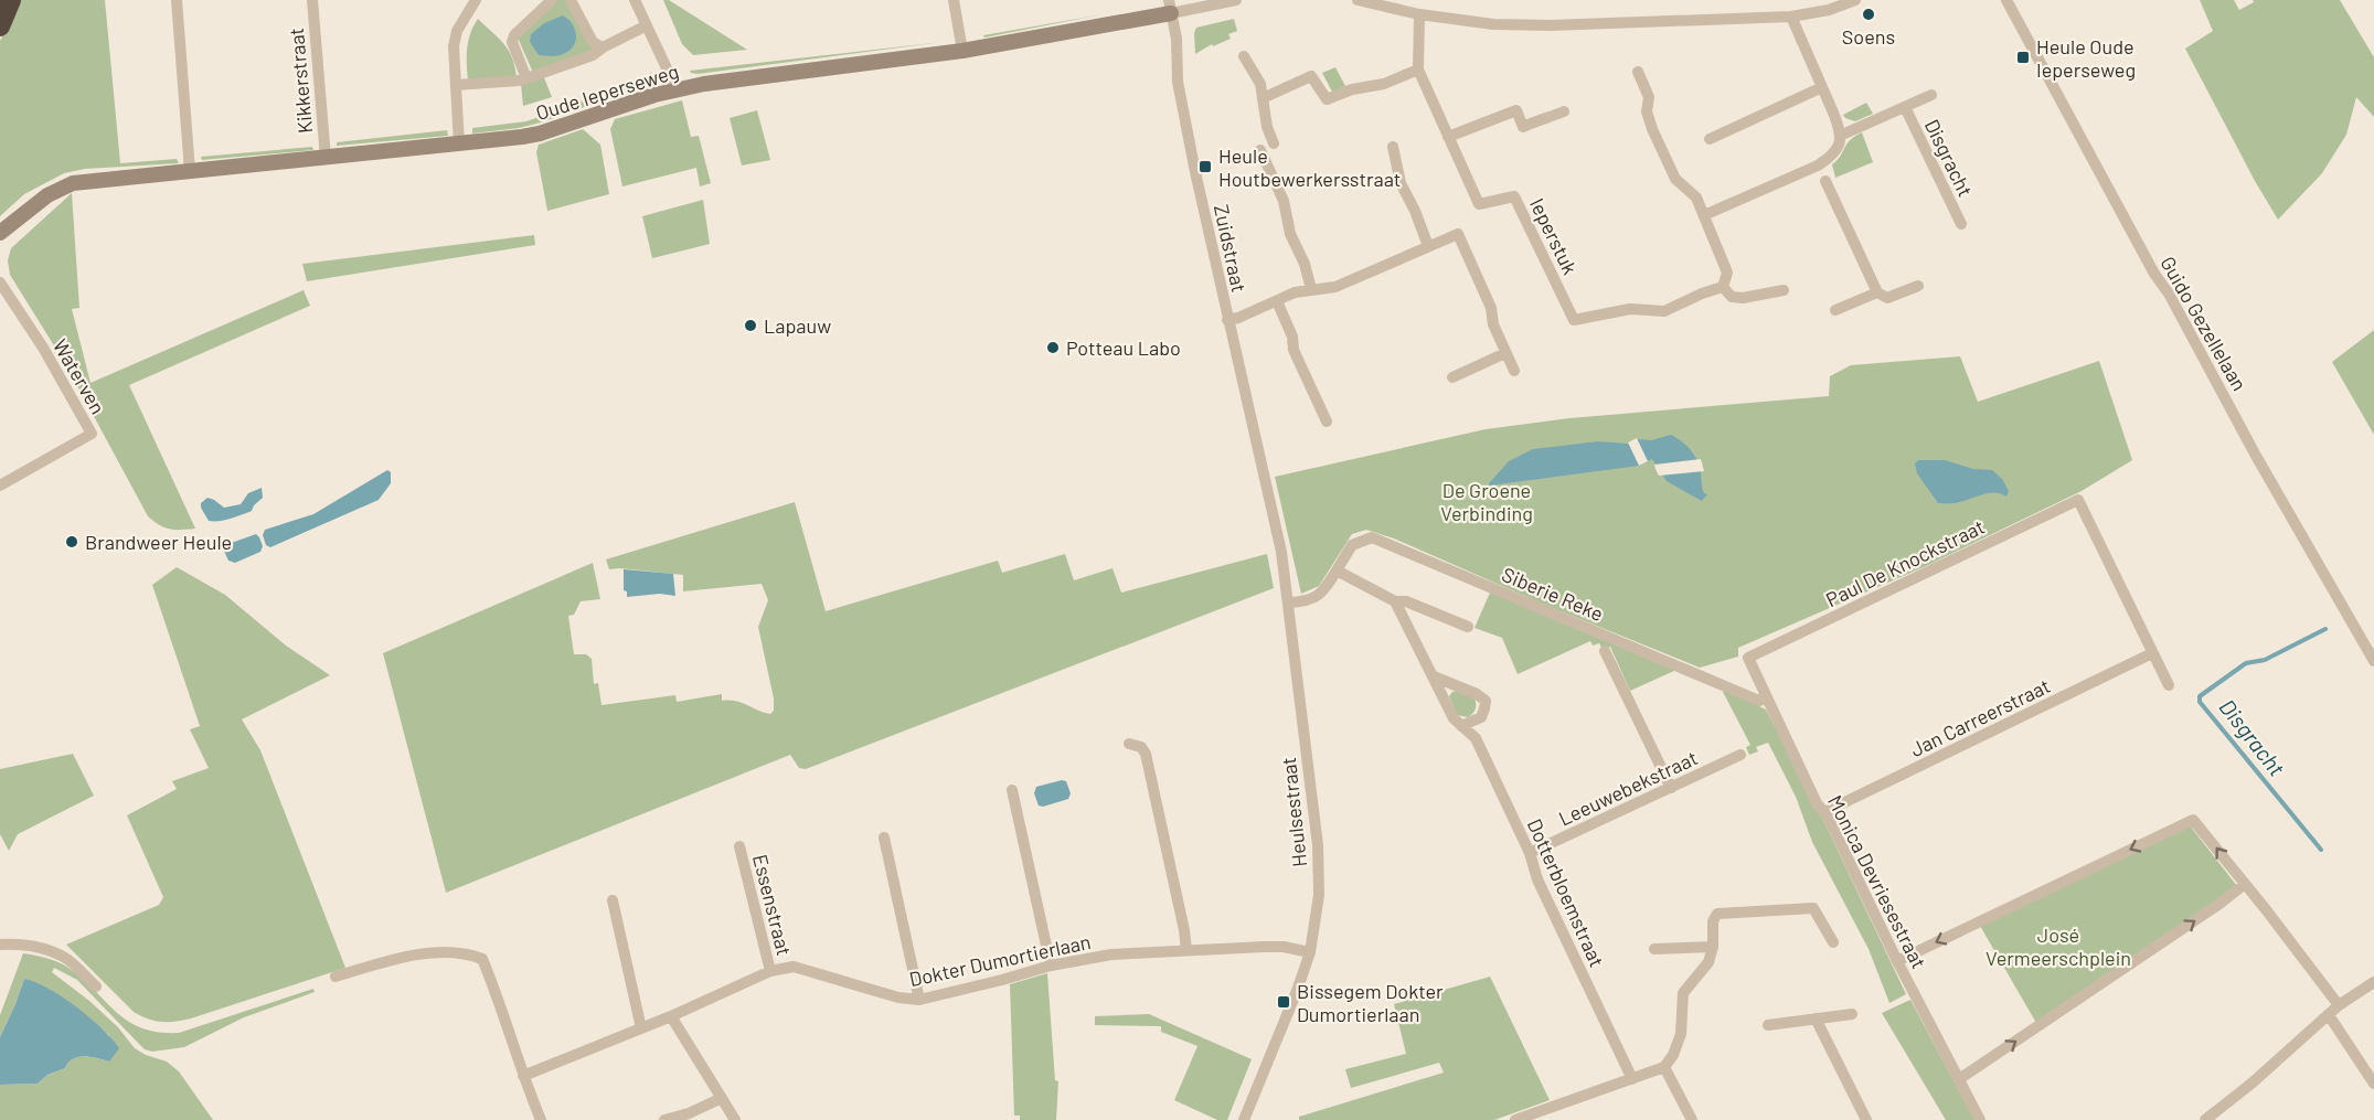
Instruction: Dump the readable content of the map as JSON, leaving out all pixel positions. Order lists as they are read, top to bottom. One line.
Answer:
{"streets":{"street":["Kikkerstraat","Oude Ieperseweg","Disgracht","Ieperstuk","Zuidstraat","Guido Gezellelaan","Waterven","Paul De Knockstraat","Siberie Reke","Jan Carreerstraat","Leeuwebekstraat","Heulsestraat","Monica Devriesestraat","Dotterbloemstraat","Essenstraat","Dokter Dumortierlaan"]},"crossings":[["Kikkerstraat","Oude Ieperseweg"],["Oude Ieperseweg","Zuidstraat"],["Zuidstraat","Heulsestraat"],["Paul De Knockstraat","Jan Carreerstraat"],["Paul De Knockstraat","Monica Devriesestraat"],["Siberie Reke","Monica Devriesestraat"],["Jan Carreerstraat","Monica Devriesestraat"],["Leeuwebekstraat","Dotterbloemstraat"],["Heulsestraat","Dokter Dumortierlaan"],["Essenstraat","Dokter Dumortierlaan"]],"water":["Disgracht"],"parks":["De Groene Verbinding","José Vermeerschplein"],"places":{"other":["Soens","Lapauw","Potteau Labo","Brandweer Heule"],"transit":["Heule Oude Ieperseweg","Heule Houtbewerkersstraat","Bissegem Dokter Dumortierlaan"]}}
